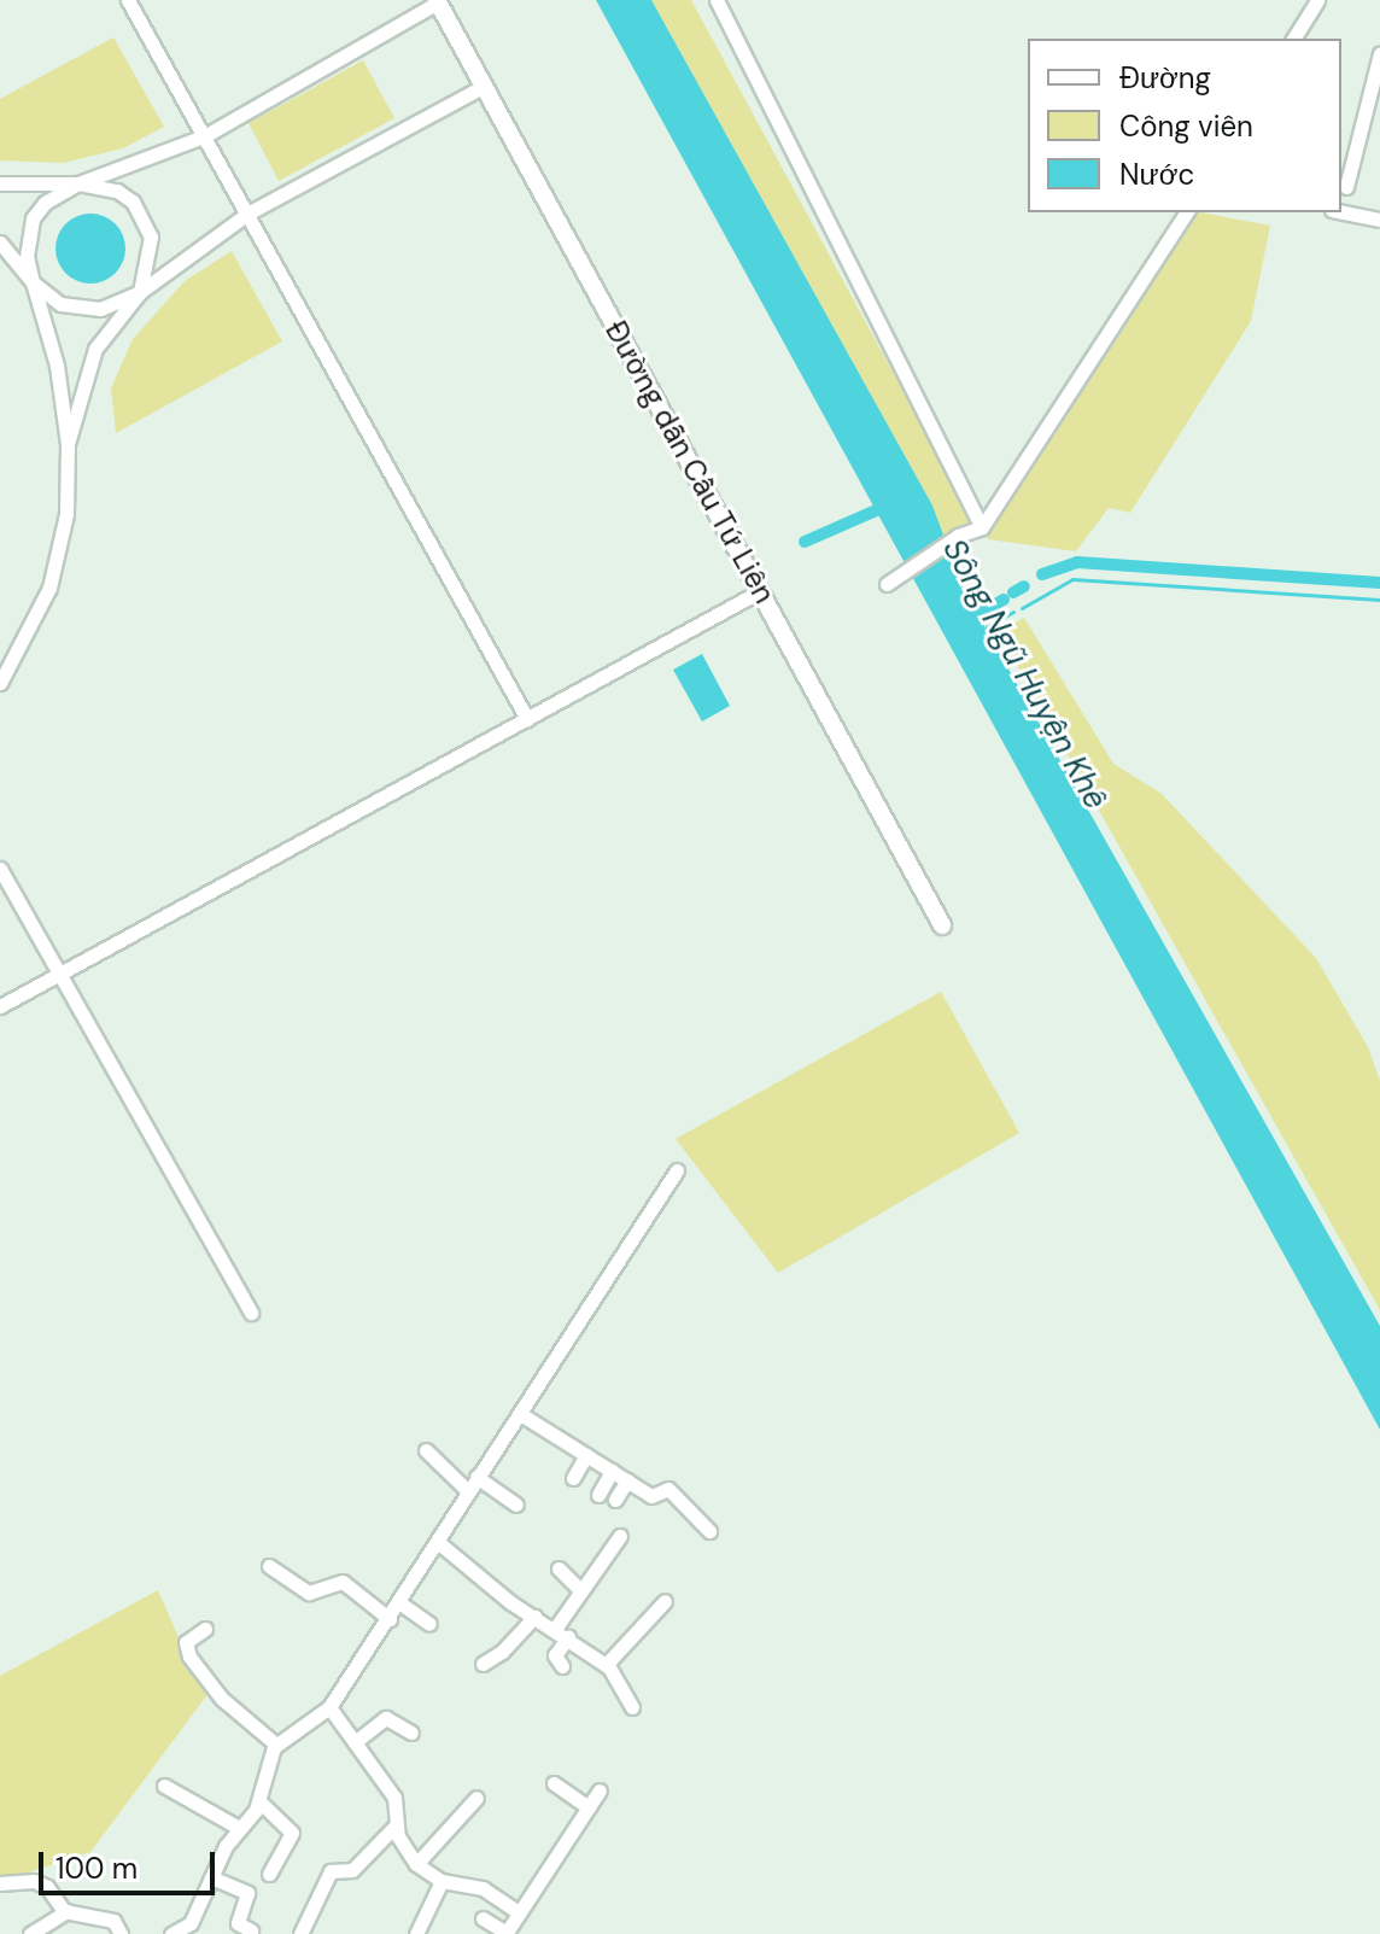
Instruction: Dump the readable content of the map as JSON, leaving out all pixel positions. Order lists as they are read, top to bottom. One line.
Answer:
{"streets":{"main road":["Đường dẫn Cầu Tứ Liên"]},"water":["Sông Ngũ Huyện Khê"],"legend":["Đường","Công viên","Nước"],"scale_bar":"100 m"}
